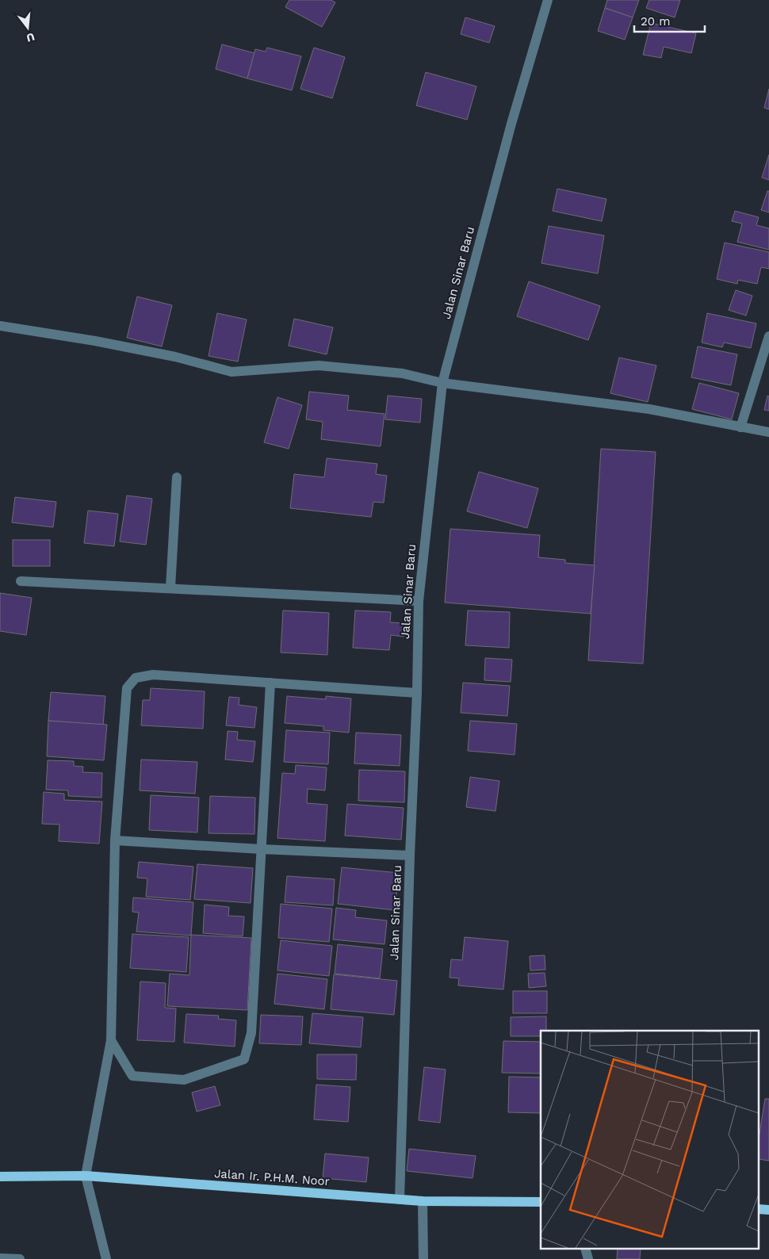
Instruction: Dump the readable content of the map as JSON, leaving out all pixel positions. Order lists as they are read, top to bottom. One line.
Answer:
{"streets":{"main road":["Jalan Ir. P.H.M. Noor"],"street":["Jalan Sinar Baru"]},"crossings":[["Jalan Sinar Baru","Jalan Ir. P.H.M. Noor"]],"scale_bar":"20 m","north":"bottom"}
